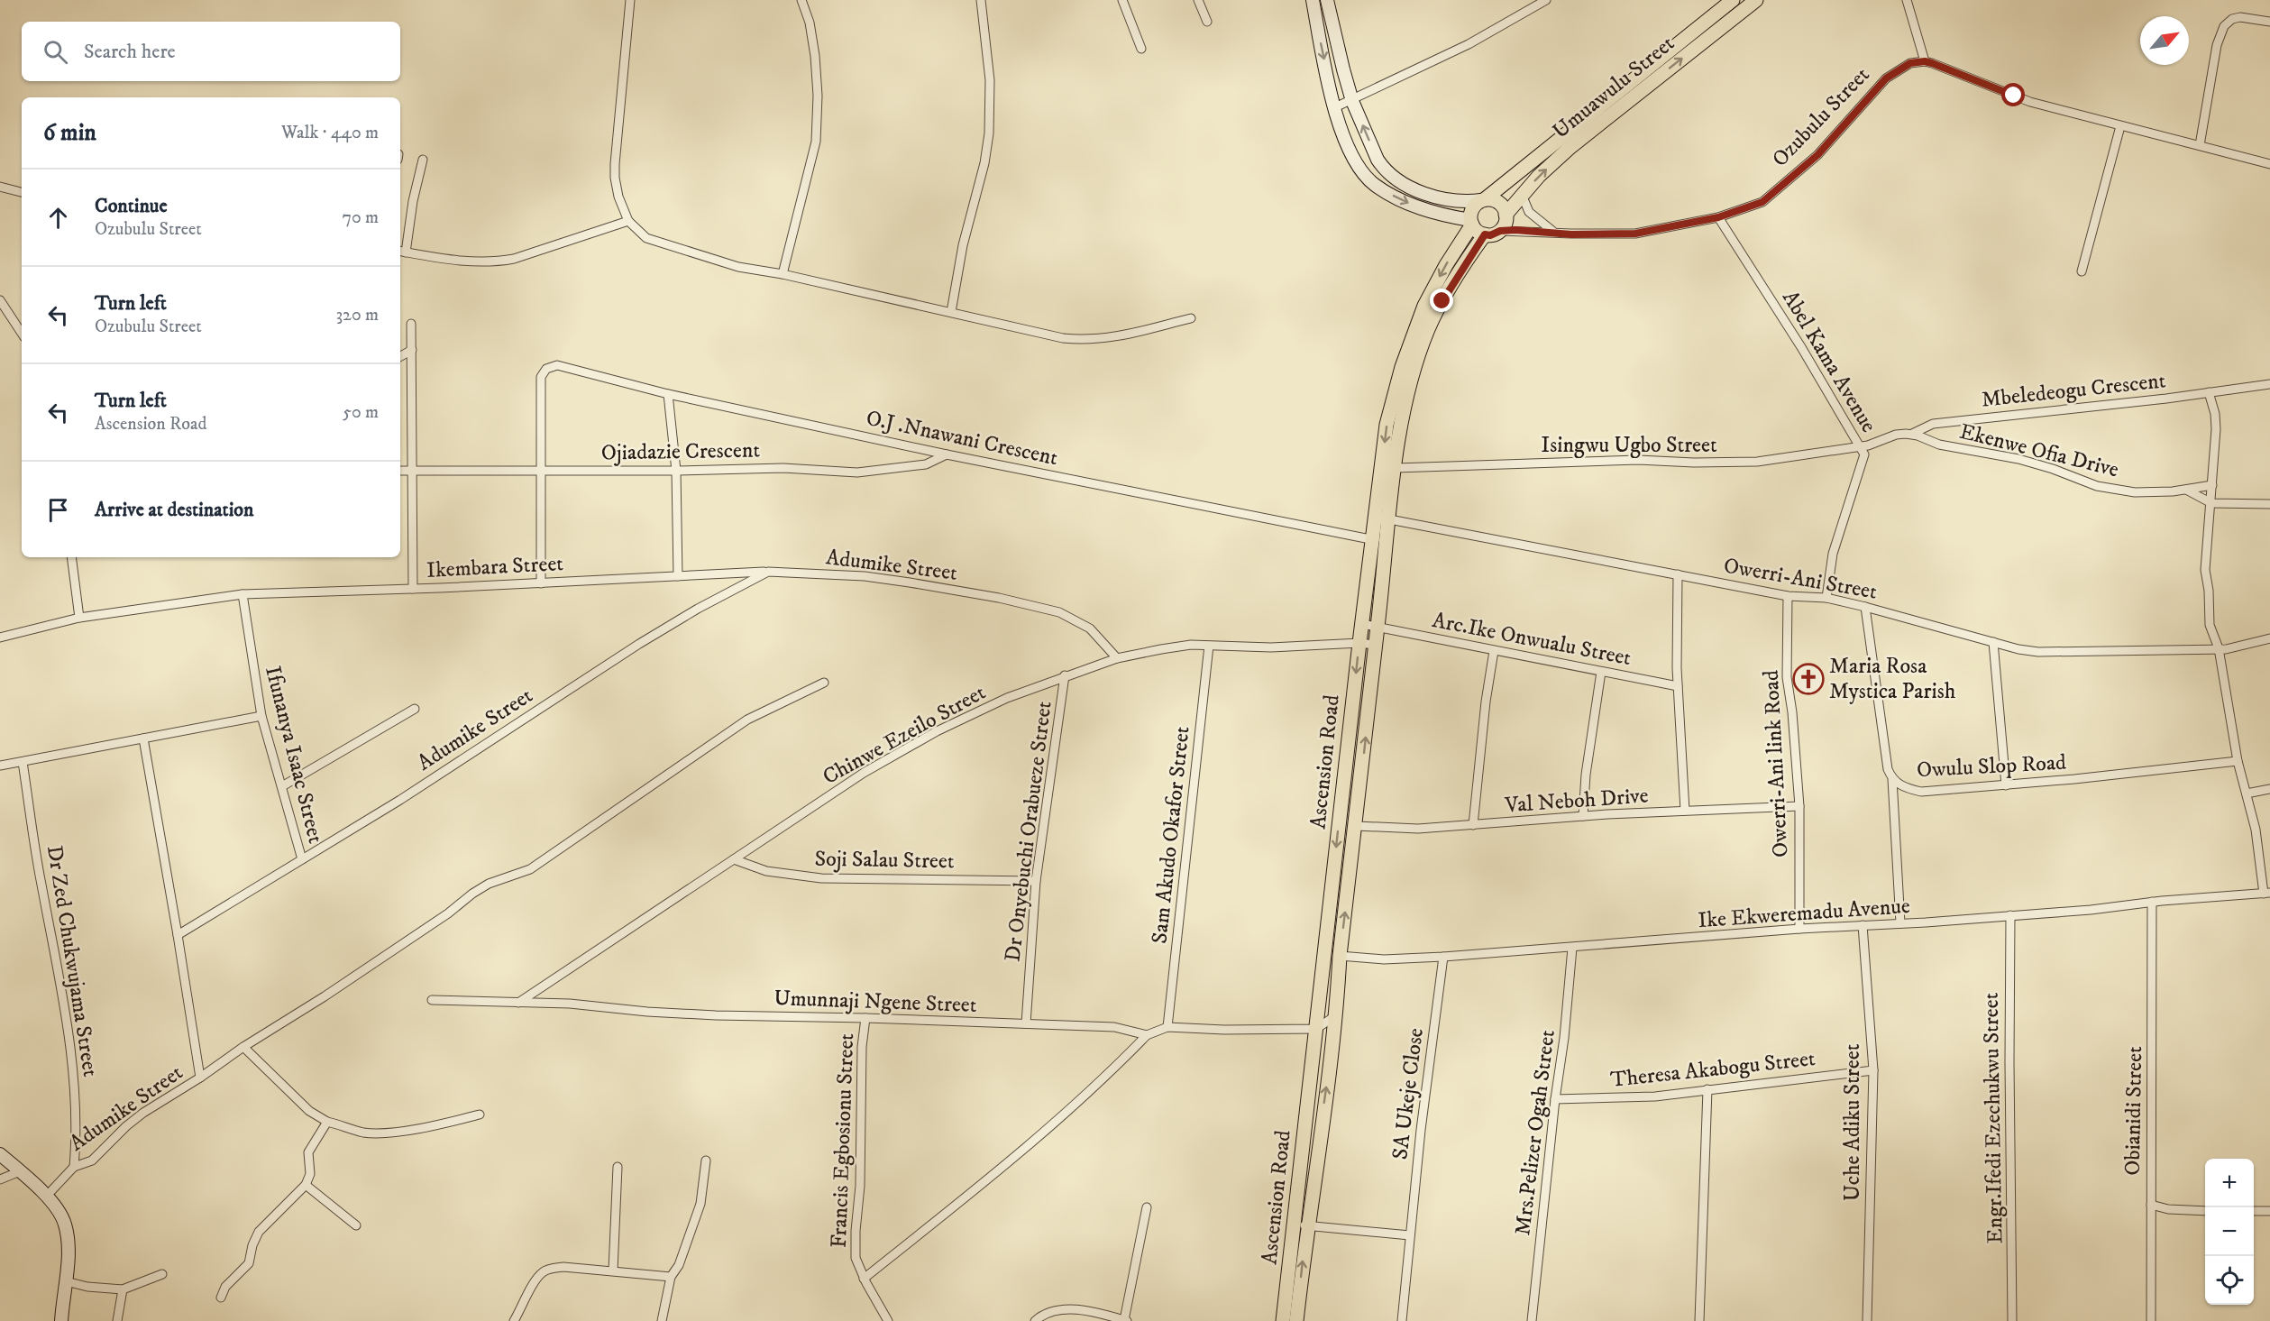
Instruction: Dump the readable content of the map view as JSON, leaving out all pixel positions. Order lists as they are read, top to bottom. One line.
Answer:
{"streets":{"main road":["Umuawulu Street","Ascension Road"],"street":["Ozubulu Street","Abel Kama Avenue","Mbeledeogu Crescent","O.J .Nnawani Crescent","Isingwu Ugbo Street","Ekenwe Ofia Drive","Ojiadazie Crescent","Adumike Street","Ikembara Street","Owerri-Ani Street","Arc.Ike Onwualu Street","Chinwe Ezeilo Street","Ifunanya Isaac Street","Owerri-Ani link Road","Owulu Slop Road","Val Neboh Drive","Dr Onyebuchi Orabueze Street","Sam Akudo Okafor Street","Soji Salau Street","Ike Ekweremadu Avenue","Dr Zed Chukwujama Street","Umunnaji Ngene Street","Theresa Akabogu Street","SA Ukeje Close","Obianidi Street","Engr.Ifedi Ezechukwu Street","Uche Adiku Street","Mrs.Pelizer Ogah Street","Francis Egbosionu Street"]},"crossings":[["Umuawulu Street","Ozubulu Street"],["Umuawulu Street","Ascension Road"],["Ozubulu Street","Abel Kama Avenue"],["Ozubulu Street","Ascension Road"],["Abel Kama Avenue","Isingwu Ugbo Street"],["Abel Kama Avenue","Owerri-Ani Street"],["Mbeledeogu Crescent","Ekenwe Ofia Drive"],["O.J .Nnawani Crescent","Ojiadazie Crescent"],["O.J .Nnawani Crescent","Ascension Road"],["Isingwu Ugbo Street","Ascension Road"],["Adumike Street","Ikembara Street"],["Adumike Street","Chinwe Ezeilo Street"],["Adumike Street","Ifunanya Isaac Street"],["Adumike Street","Dr Zed Chukwujama Street"],["Ikembara Street","Ifunanya Isaac Street"],["Owerri-Ani Street","Ascension Road"],["Owerri-Ani Street","Owerri-Ani link Road"],["Owerri-Ani Street","Owulu Slop Road"],["Arc.Ike Onwualu Street","Ascension Road"],["Chinwe Ezeilo Street","Ascension Road"],["Chinwe Ezeilo Street","Dr Onyebuchi Orabueze Street"],["Chinwe Ezeilo Street","Sam Akudo Okafor Street"],["Chinwe Ezeilo Street","Soji Salau Street"],["Chinwe Ezeilo Street","Umunnaji Ngene Street"],["Ascension Road","Val Neboh Drive"],["Ascension Road","Ike Ekweremadu Avenue"],["Owerri-Ani link Road","Val Neboh Drive"],["Owerri-Ani link Road","Ike Ekweremadu Avenue"],["Dr Onyebuchi Orabueze Street","Soji Salau Street"],["Dr Onyebuchi Orabueze Street","Umunnaji Ngene Street"],["Ike Ekweremadu Avenue","SA Ukeje Close"],["Ike Ekweremadu Avenue","Obianidi Street"],["Ike Ekweremadu Avenue","Engr.Ifedi Ezechukwu Street"],["Ike Ekweremadu Avenue","Uche Adiku Street"],["Ike Ekweremadu Avenue","Mrs.Pelizer Ogah Street"],["Umunnaji Ngene Street","Francis Egbosionu Street"],["Theresa Akabogu Street","Uche Adiku Street"],["Theresa Akabogu Street","Mrs.Pelizer Ogah Street"]],"places":{"church":["Maria Rosa Mystica Parish"]},"north":"top right","page":{"search":"Search here","heading":["6 min","Walk · 440 m"],"list":[["Continue","Ozubulu Street","70 m"],["Turn left","Ozubulu Street","320 m"],["Turn left","Ascension Road","50 m"],"Arrive at destination"],"map_buttons":["+","−"]}}
